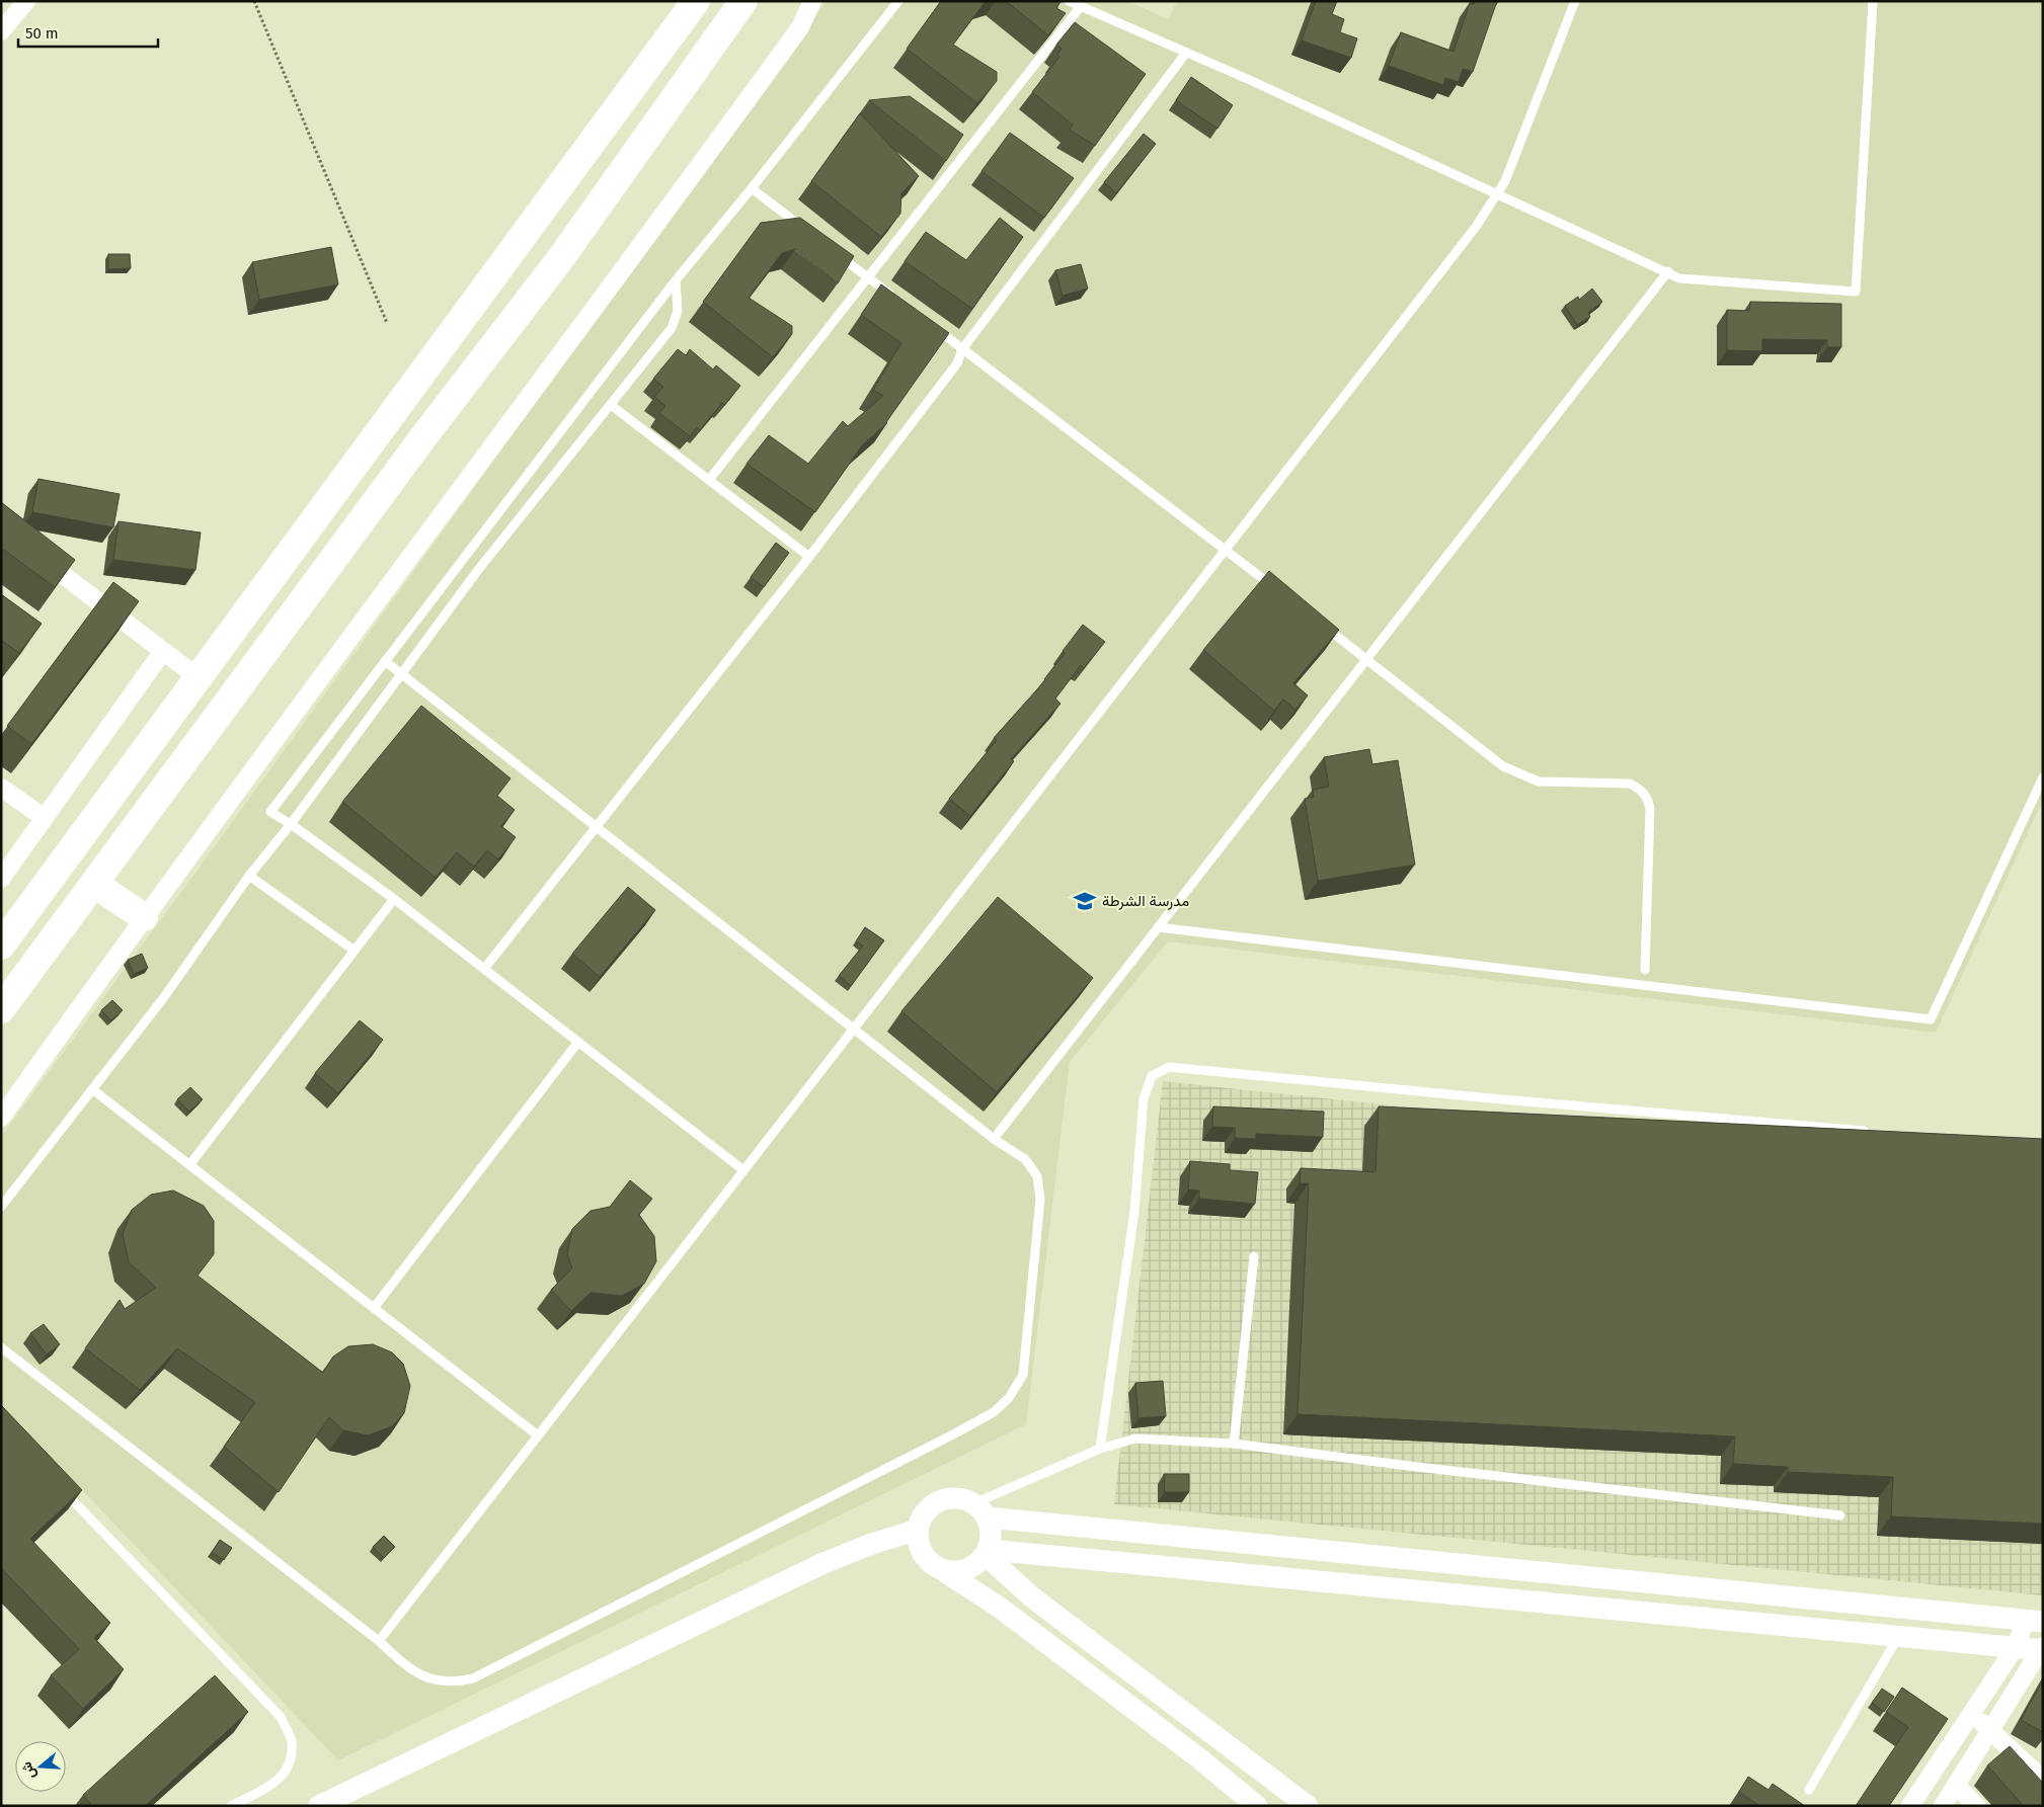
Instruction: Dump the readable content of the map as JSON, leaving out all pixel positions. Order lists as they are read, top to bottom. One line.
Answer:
{"places":{"school or university":["مدرسة الشرطة"]},"scale_bar":"50 m","north":"left"}
